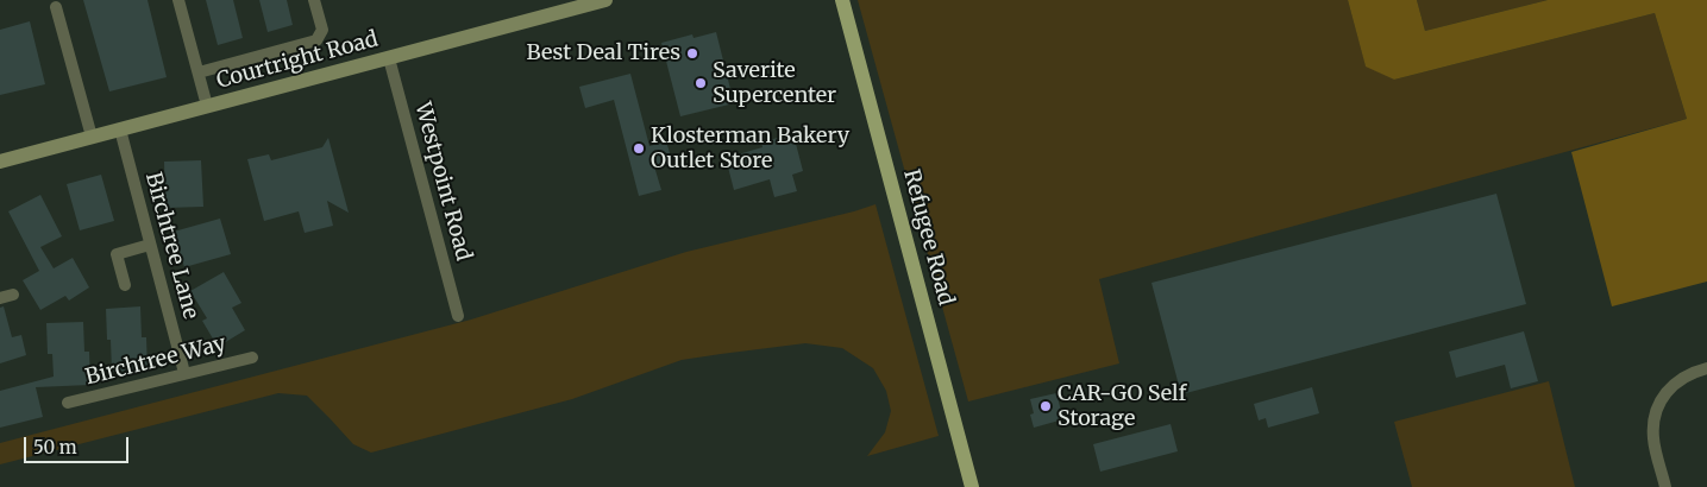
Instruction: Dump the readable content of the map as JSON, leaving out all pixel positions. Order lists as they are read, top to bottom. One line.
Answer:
{"streets":{"main road":["Refugee Road"],"street":["Courtright Road","Westpoint Road","Birchtree Lane","Birchtree Way"]},"crossings":[["Courtright Road","Westpoint Road"],["Courtright Road","Birchtree Lane"],["Birchtree Lane","Birchtree Way"]],"places":["Best Deal Tires","Saverite Supercenter","Klosterman Bakery Outlet Store","CAR-GO Self Storage"],"scale_bar":"50 m"}
